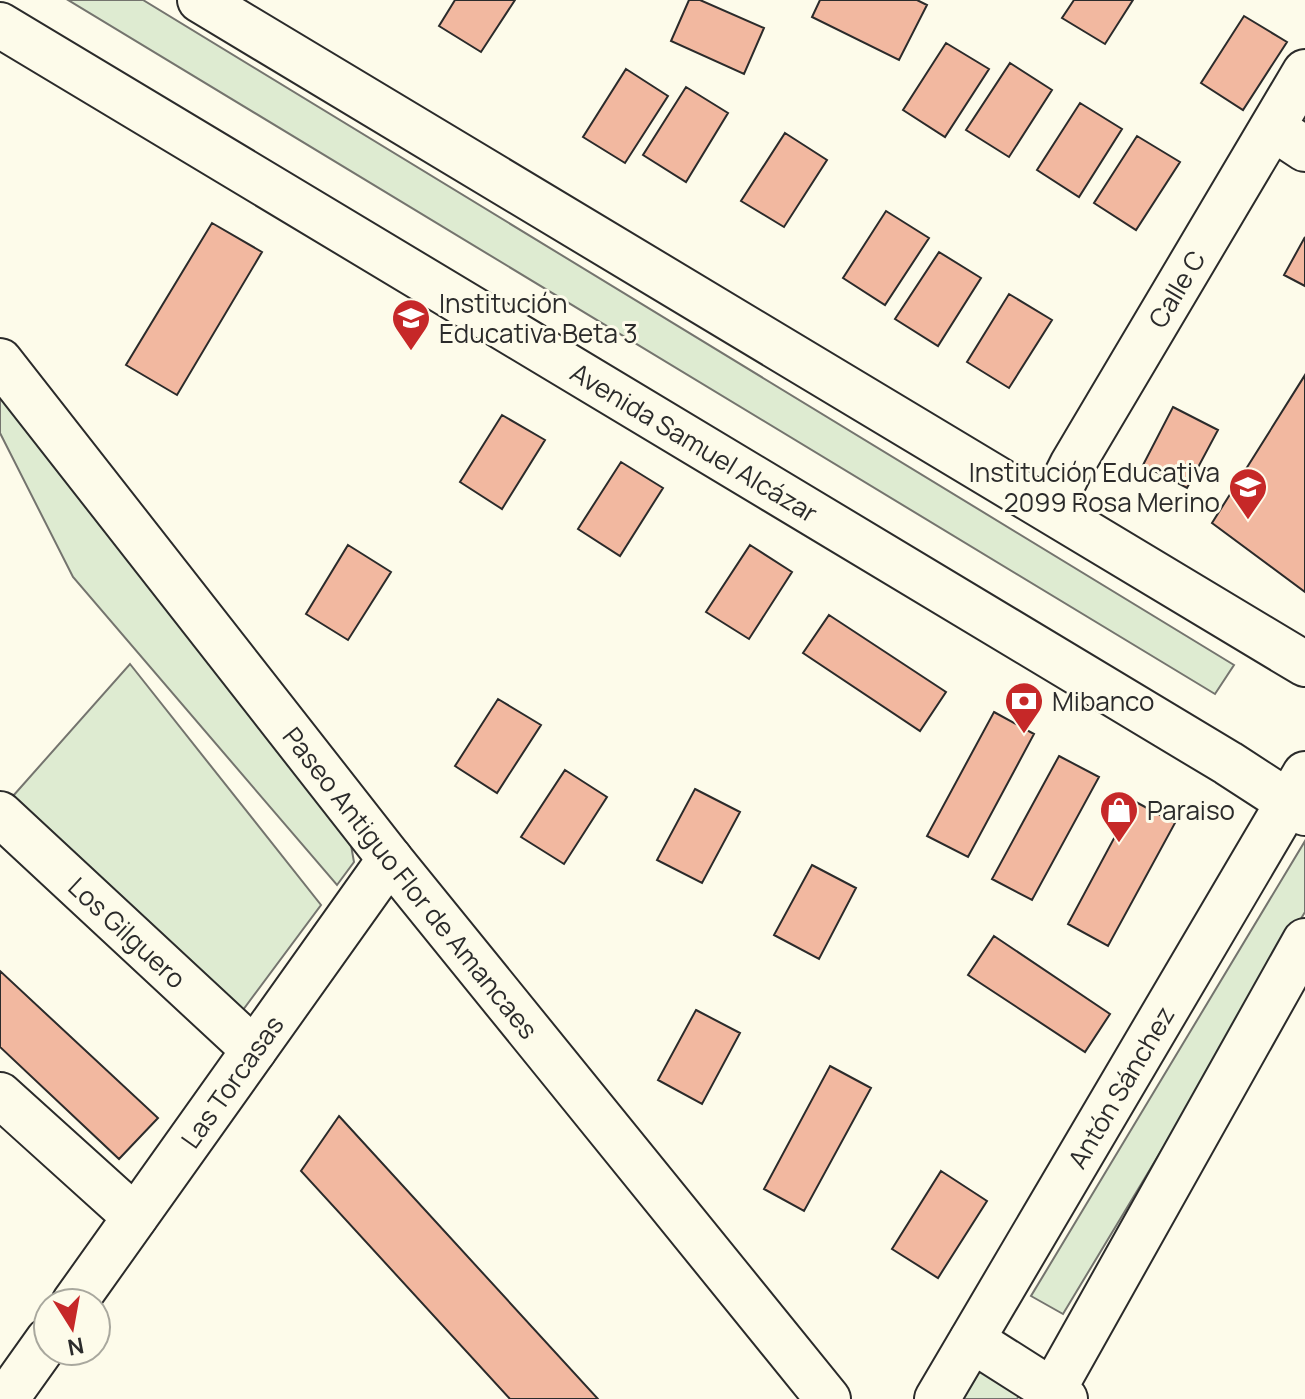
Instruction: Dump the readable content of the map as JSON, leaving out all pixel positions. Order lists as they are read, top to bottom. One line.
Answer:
{"streets":{"street":["Calle C","Avenida Samuel Alcázar","Paseo Antiguo Flor de Amancaes","Los Gilguero","Las Torcasas","Antón Sánchez"]},"crossings":[["Avenida Samuel Alcázar","Antón Sánchez"],["Paseo Antiguo Flor de Amancaes","Las Torcasas"],["Los Gilguero","Las Torcasas"]],"places":{"school or university":["Institución Educativa Beta 3","Institución Educativa 2099 Rosa Merino"],"bank":["Mibanco"],"shop":["Paraiso"]},"north":"bottom"}
